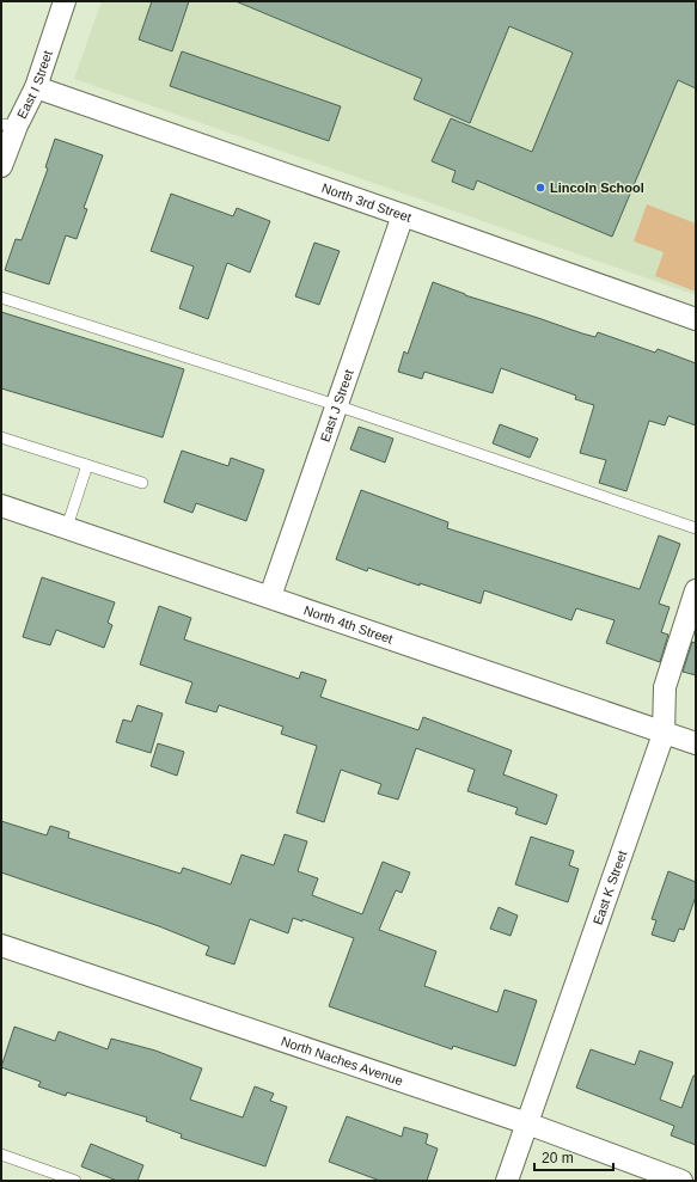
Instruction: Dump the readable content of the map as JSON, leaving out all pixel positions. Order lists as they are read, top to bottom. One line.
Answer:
{"streets":{"street":["East I Street","North 3rd Street","East J Street","North 4th Street","East K Street","North Naches Avenue"]},"crossings":[["East I Street","North 3rd Street"],["North 3rd Street","East J Street"],["East J Street","North 4th Street"],["North 4th Street","East K Street"],["East K Street","North Naches Avenue"]],"places":["Lincoln School"],"scale_bar":"20 m"}
